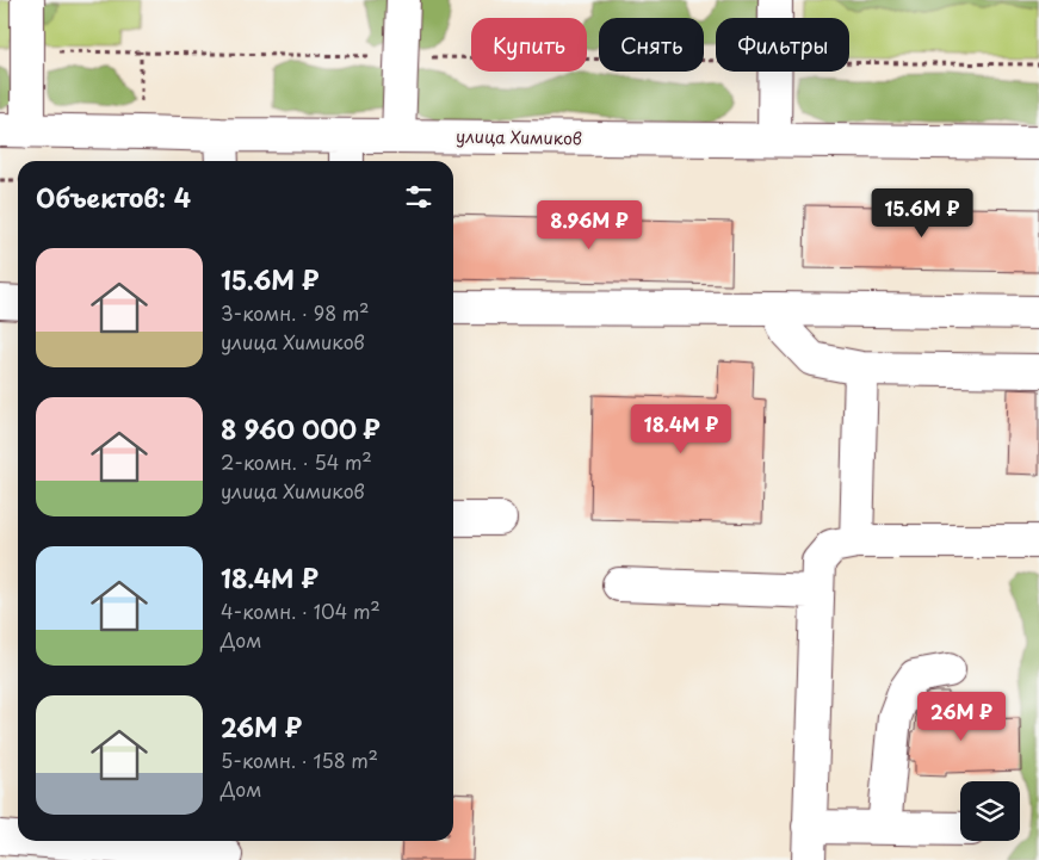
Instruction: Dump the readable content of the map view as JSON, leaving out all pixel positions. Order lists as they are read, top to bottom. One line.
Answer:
{"streets":{"street":["улица Химиков"]},"page":{"chip":["Купить","Снять","Фильтры"],"heading":"Объектов: 4","price":["15.6M ₽","8.96M ₽","18.4M ₽","26M ₽"],"list":[{"name":"15.6M ₽","note":"3-комн. · 98 m² · улица Химиков"},{"name":"8 960 000 ₽","note":"2-комн. · 54 m² · улица Химиков"},{"name":"18.4M ₽","note":"4-комн. · 104 m² · Дом"},{"name":"26M ₽","note":"5-комн. · 158 m² · Дом"}]}}
